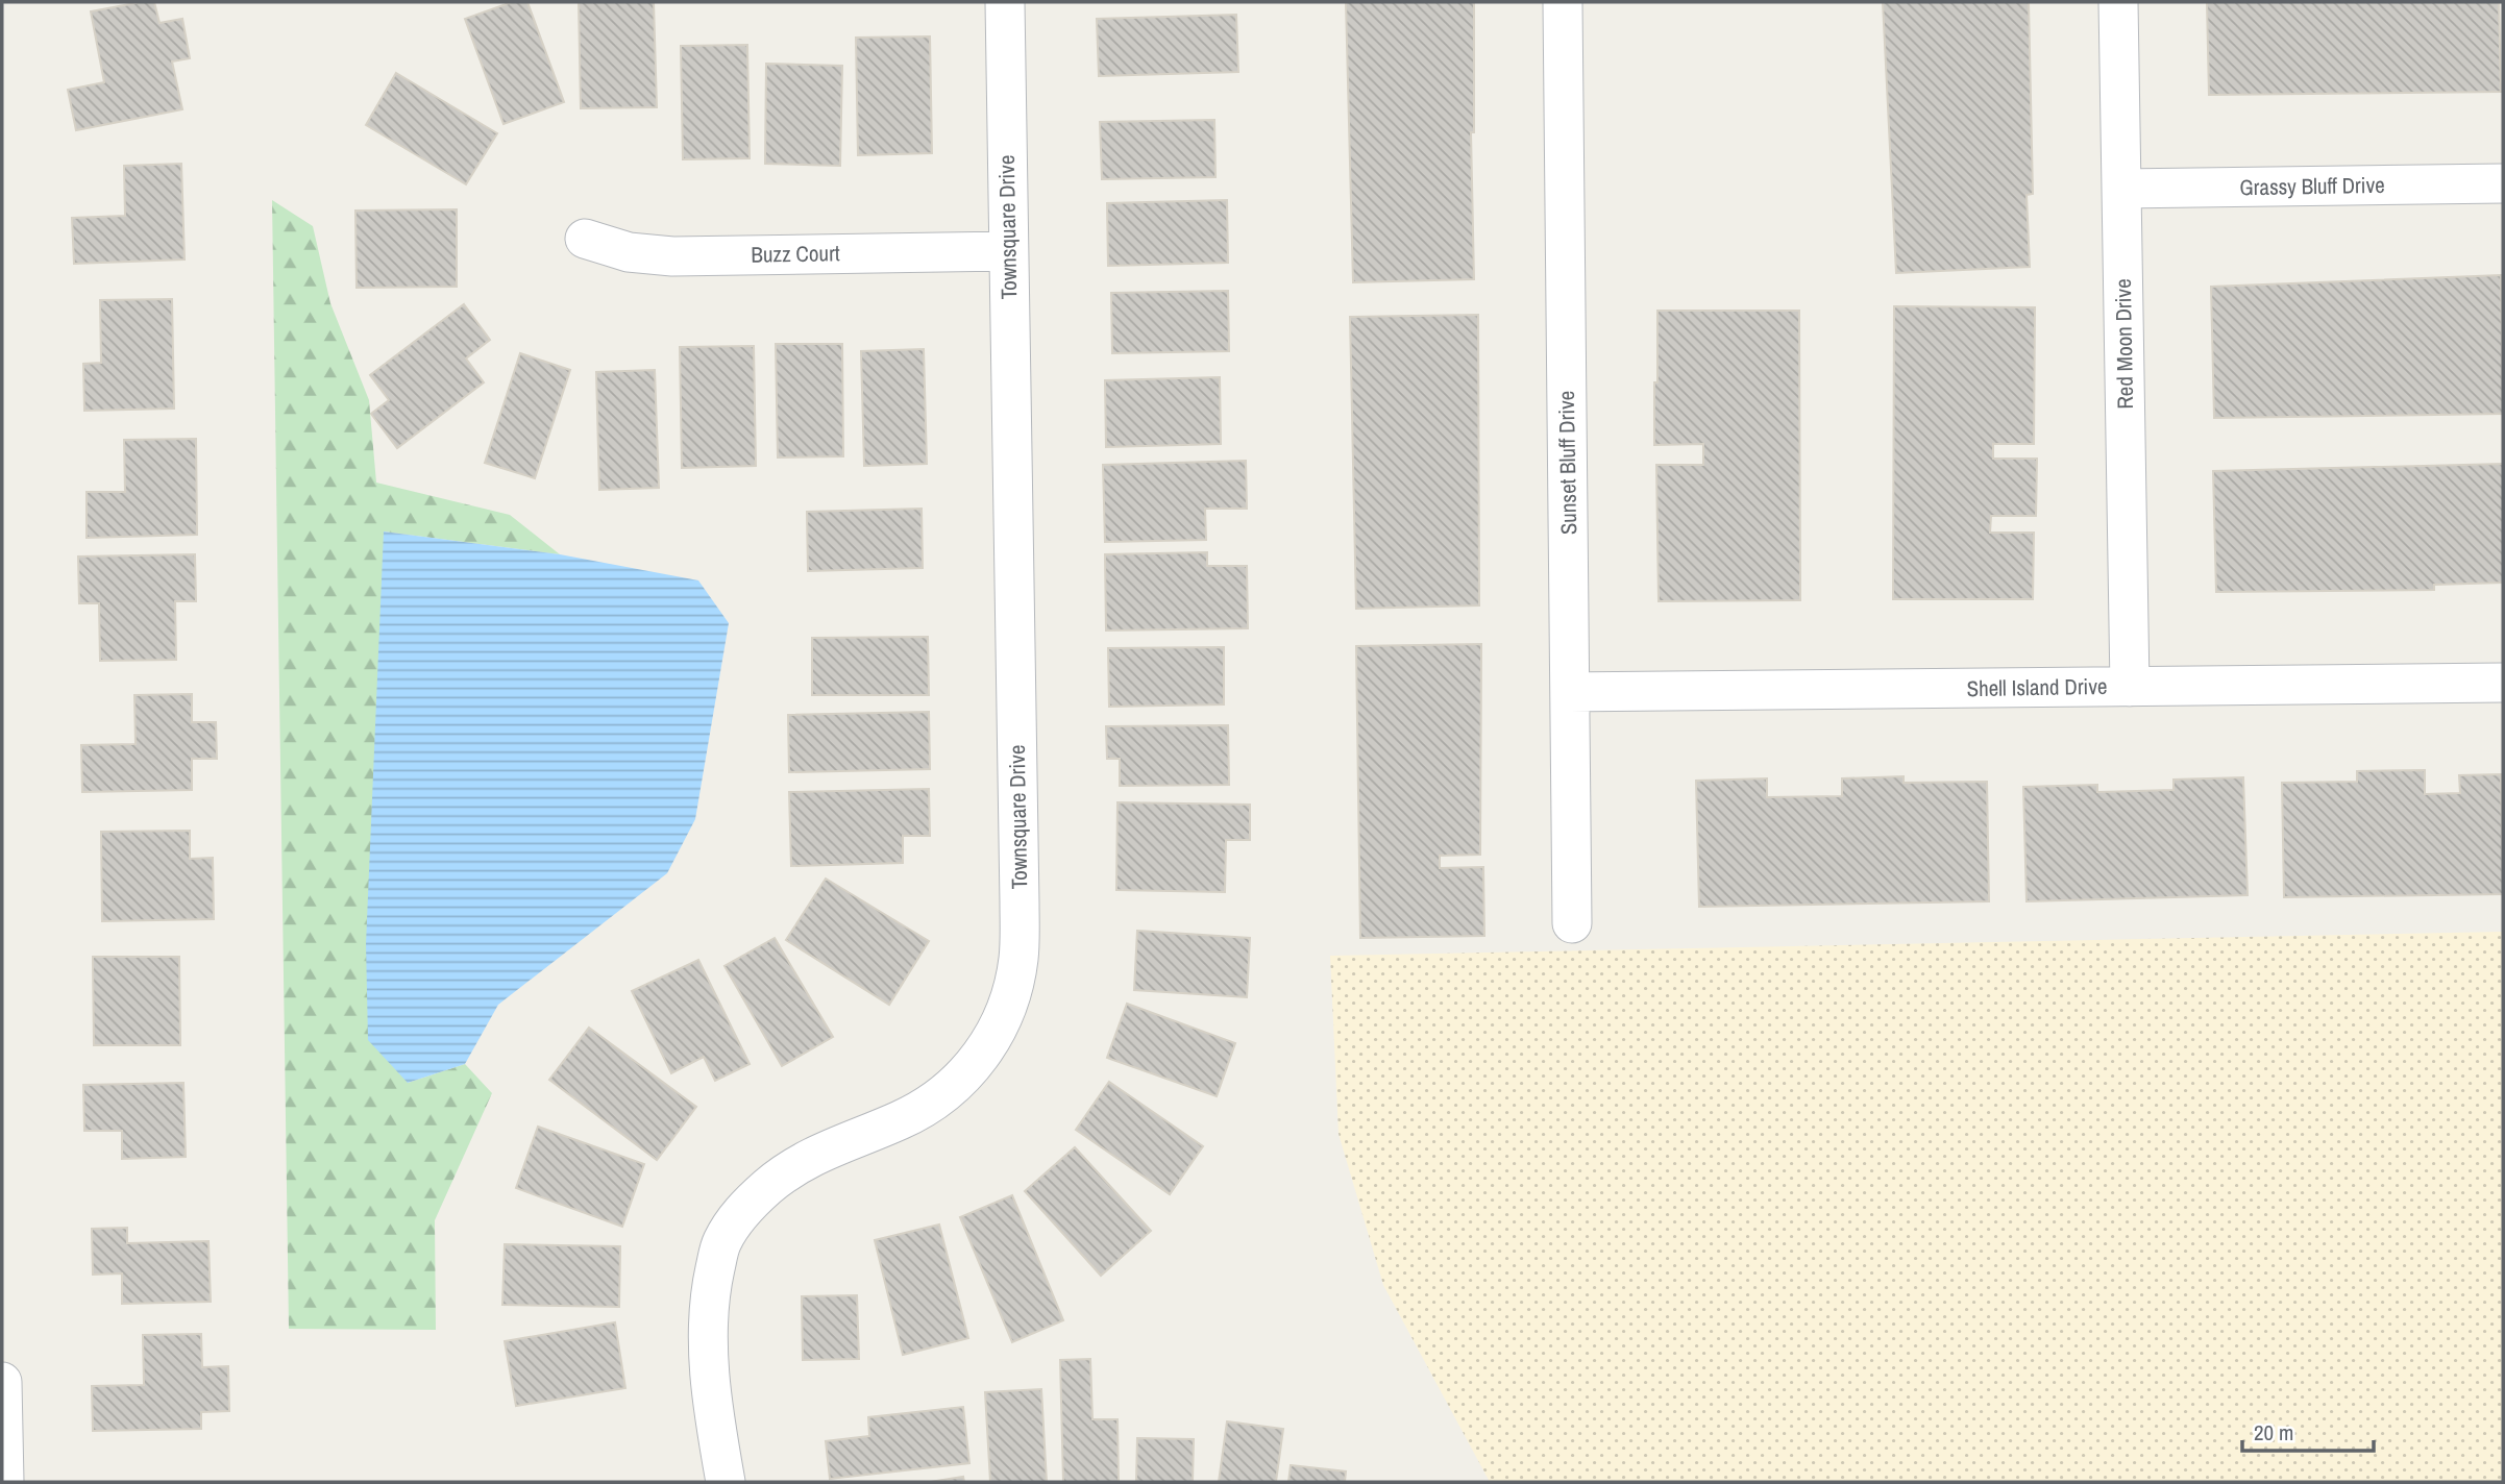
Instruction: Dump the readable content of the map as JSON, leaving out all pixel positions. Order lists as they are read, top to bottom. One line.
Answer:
{"streets":{"street":["Grassy Bluff Drive","Townsquare Drive","Buzz Court","Red Moon Drive","Sunset Bluff Drive","Shell Island Drive"]},"crossings":[["Grassy Bluff Drive","Red Moon Drive"],["Townsquare Drive","Buzz Court"],["Red Moon Drive","Shell Island Drive"],["Sunset Bluff Drive","Shell Island Drive"]],"scale_bar":"20 m"}
